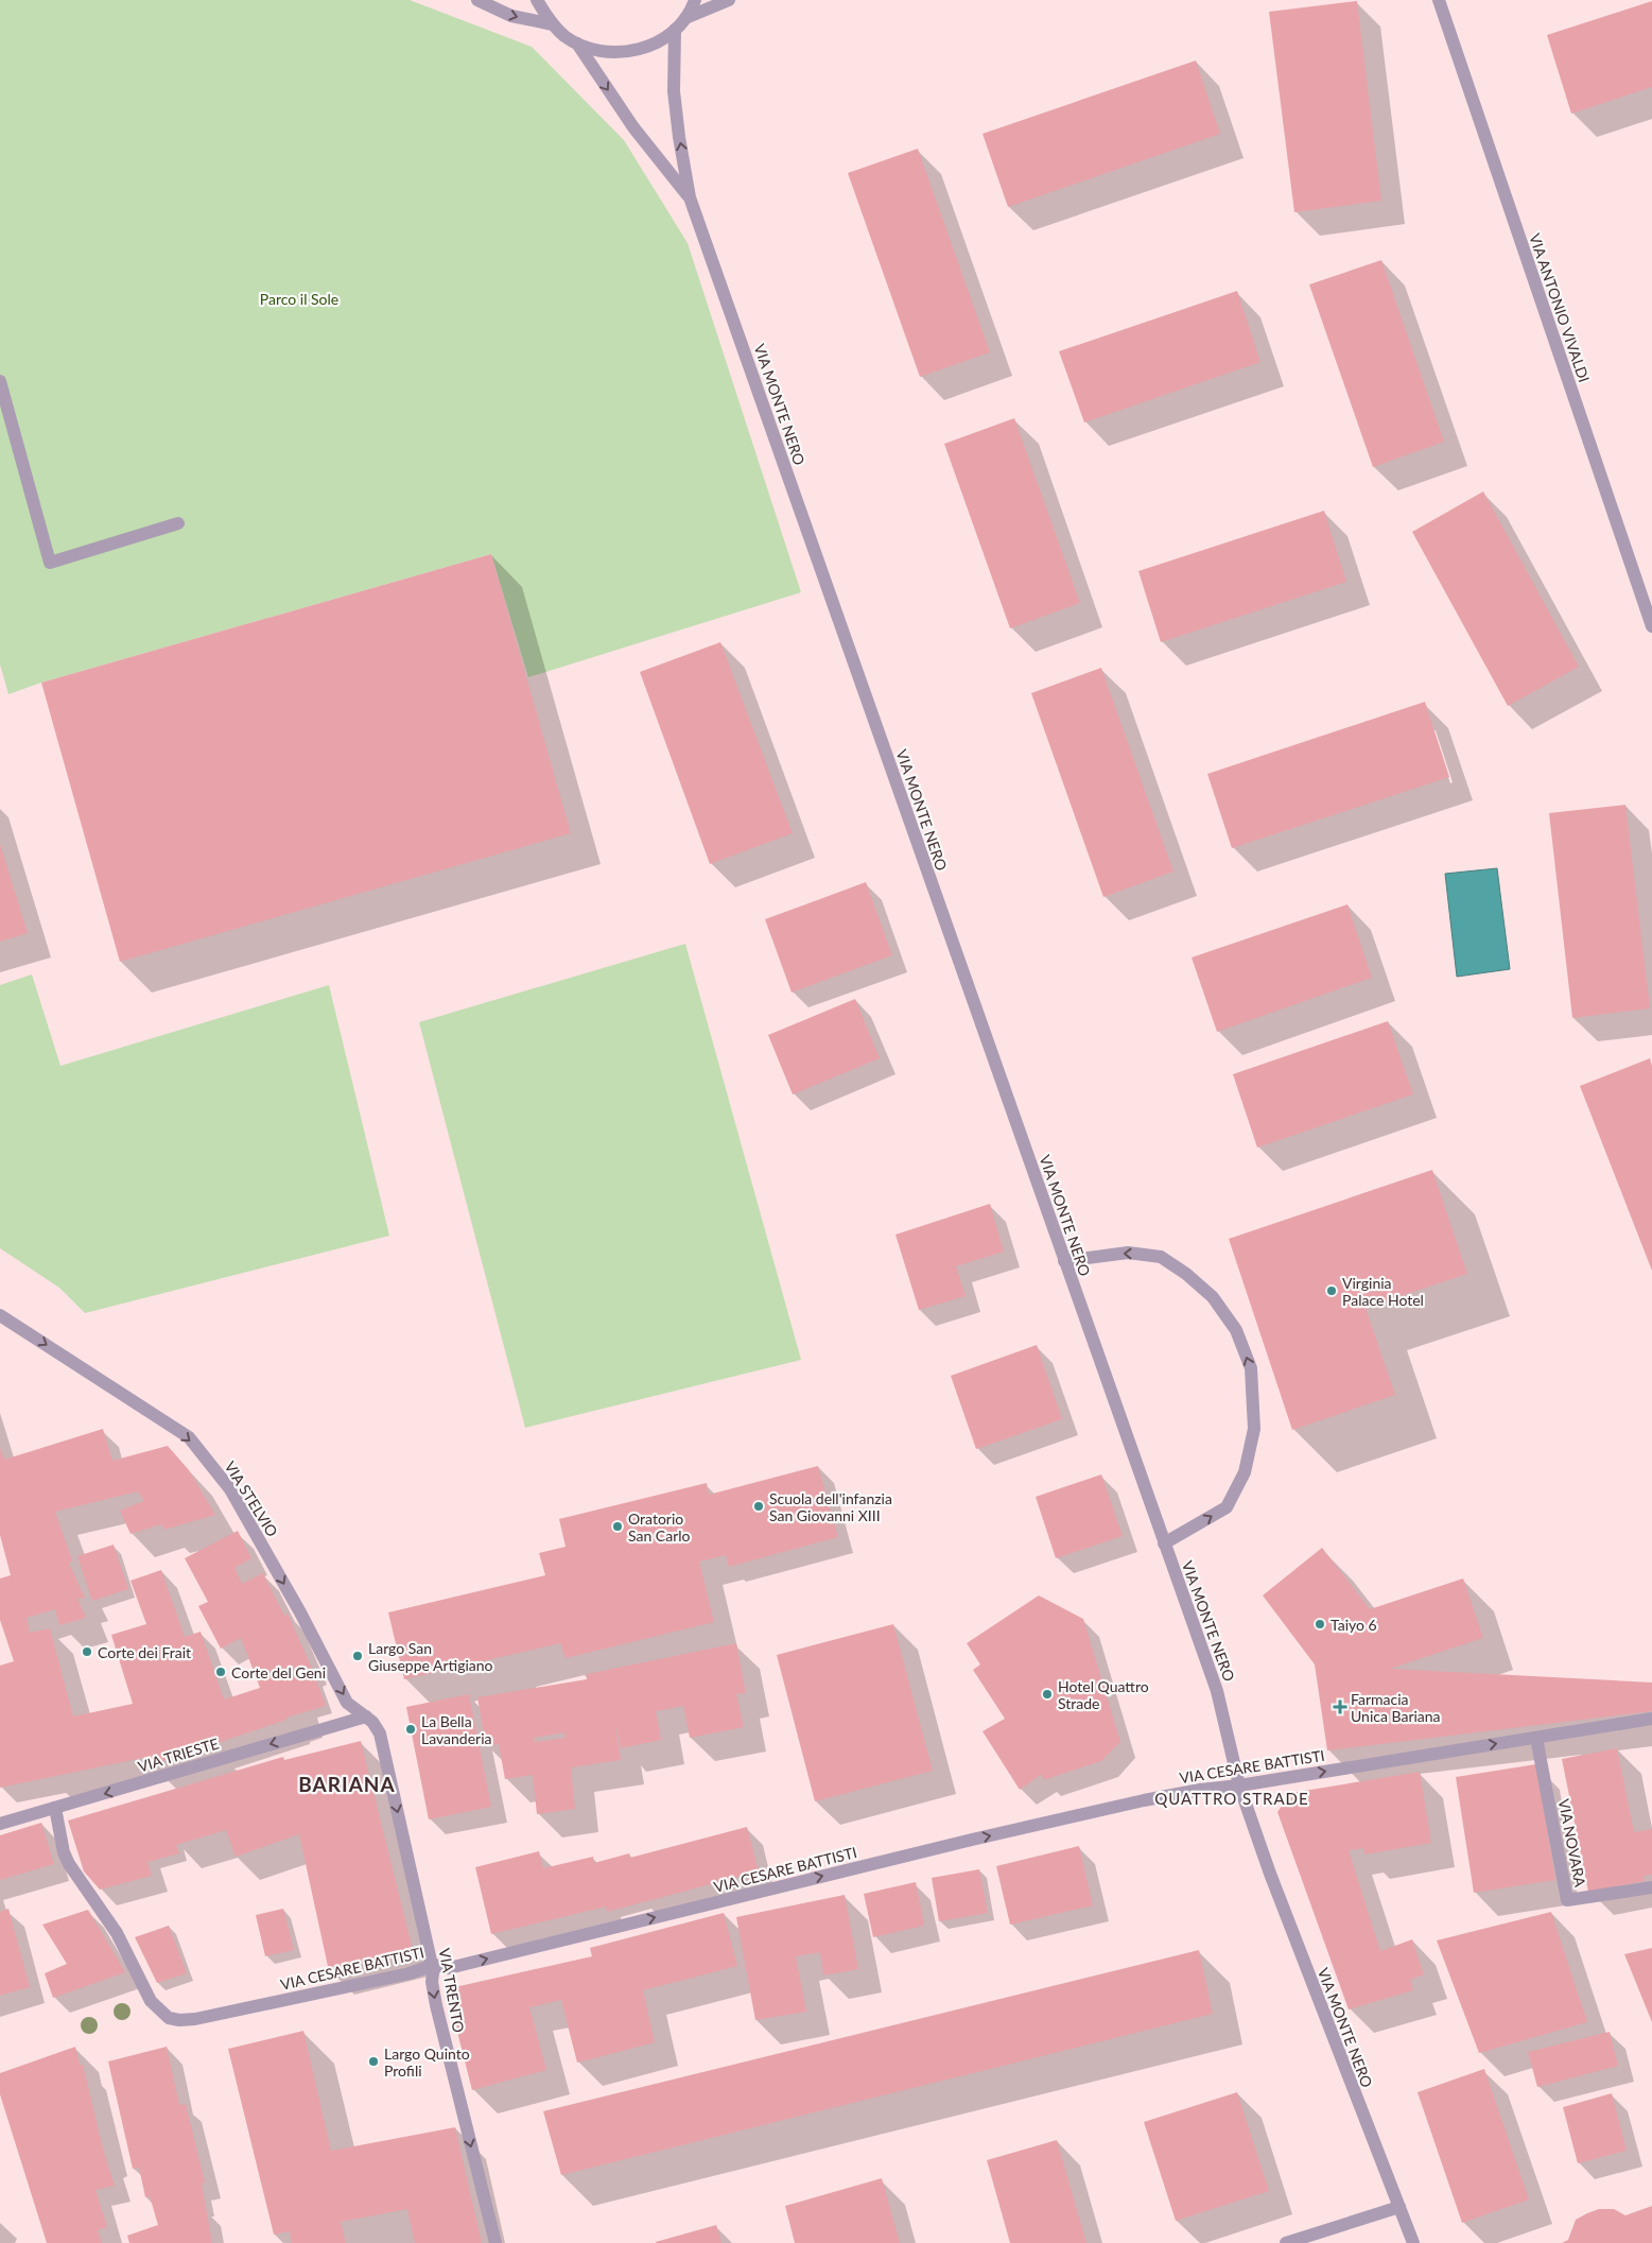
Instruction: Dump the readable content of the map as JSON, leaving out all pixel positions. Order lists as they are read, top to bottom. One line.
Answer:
{"streets":{"street":["VIA ANTONIO VIVALDI","VIA MONTE NERO","VIA STELVIO","VIA TRIESTE","VIA CESARE BATTISTI","VIA NOVARA","VIA TRENTO"]},"crossings":[["VIA MONTE NERO","VIA CESARE BATTISTI"],["VIA STELVIO","VIA TRIESTE"],["VIA STELVIO","VIA TRENTO"],["VIA TRIESTE","VIA CESARE BATTISTI"],["VIA TRIESTE","VIA TRENTO"],["VIA CESARE BATTISTI","VIA NOVARA"],["VIA CESARE BATTISTI","VIA TRENTO"]],"one_way":["VIA STELVIO","VIA TRIESTE","VIA CESARE BATTISTI","VIA TRENTO"],"districts":["BARIANA","QUATTRO STRADE"],"parks":["Parco il Sole"],"places":{"other":["Virginia Palace Hotel","Scuola dell'infanzia San Giovanni XIII","Oratorio San Carlo","Taiyo 6","Corte dei Frait","Largo San Giuseppe Artigiano","Corte del Geni","Hotel Quattro Strade","La Bella Lavanderia","Largo Quinto Profili"],"health":["Farmacia Unica Bariana"]}}
